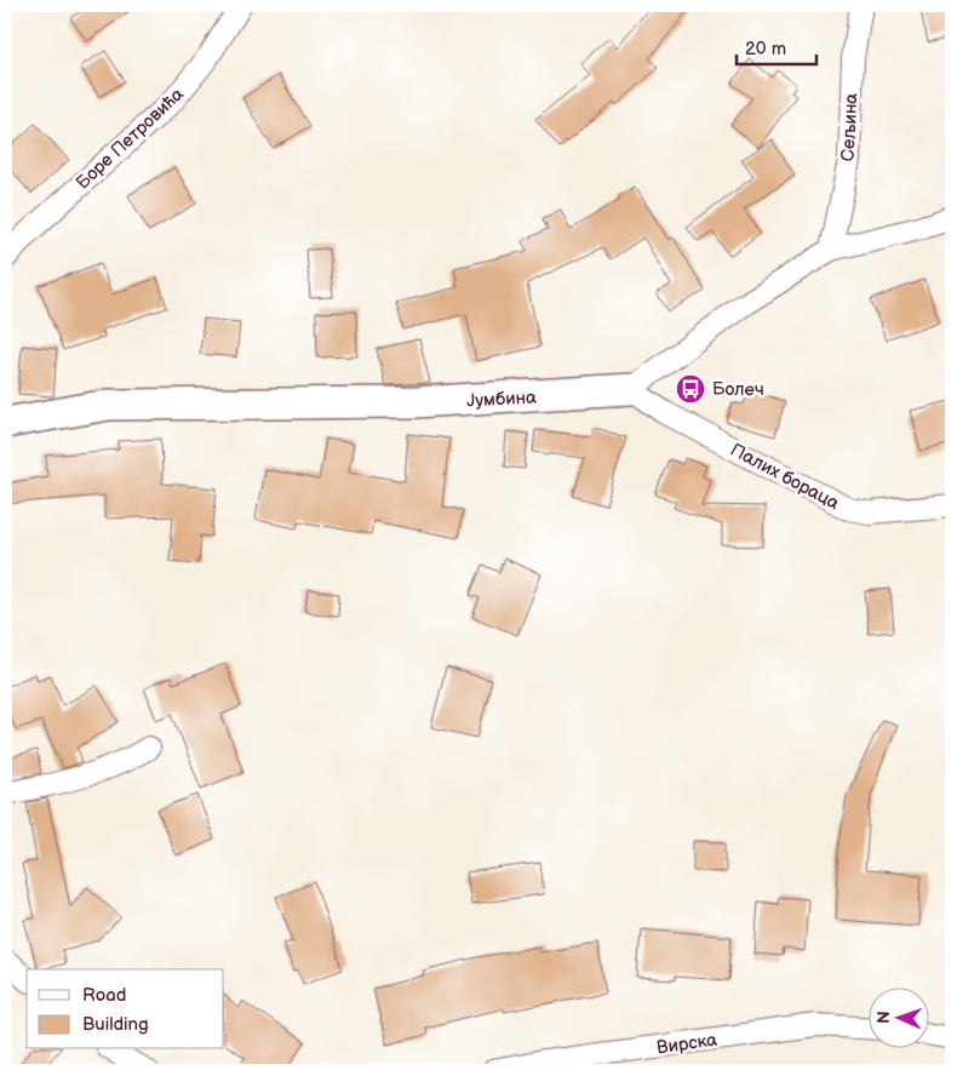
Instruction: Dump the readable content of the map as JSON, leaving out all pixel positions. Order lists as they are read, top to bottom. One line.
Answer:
{"streets":{"street":["Сељина","Боре Петровића","Јумбина","Палих бораца","Вирска"]},"crossings":[["Јумбина","Палих бораца"]],"places":{"bus stop":["Болеч"]},"legend":["Road","Building"],"scale_bar":"20 m","north":"left"}
